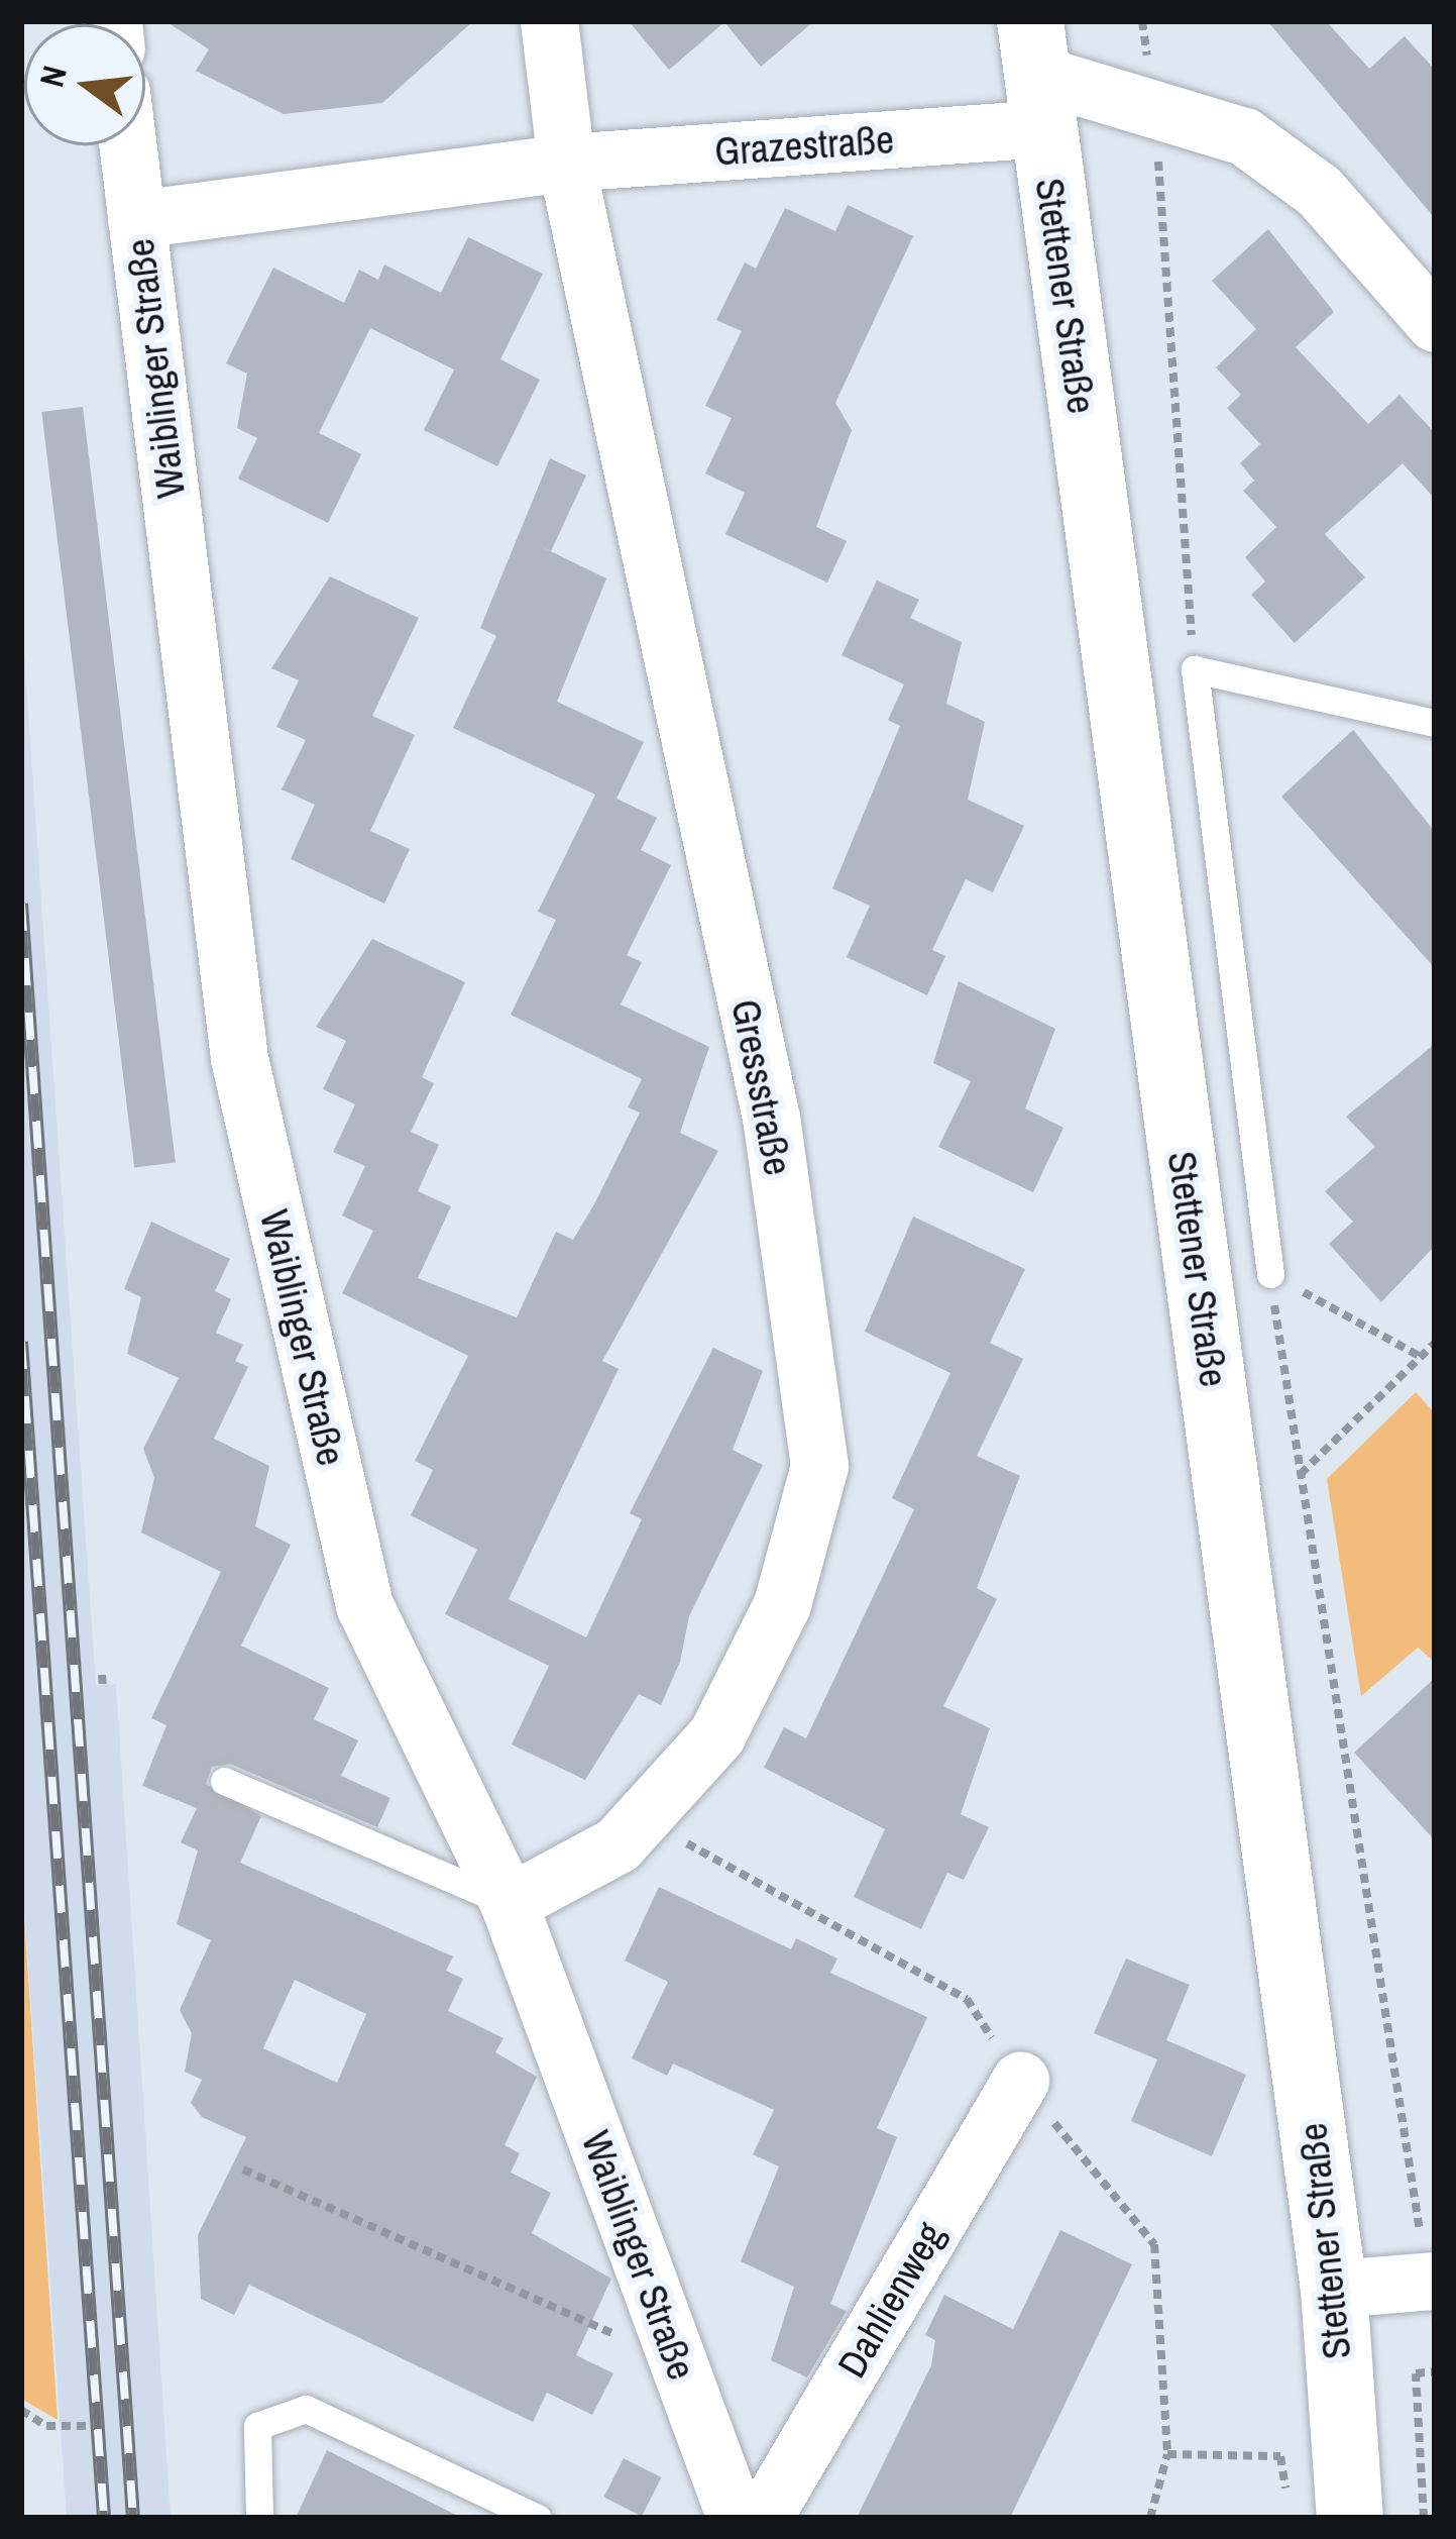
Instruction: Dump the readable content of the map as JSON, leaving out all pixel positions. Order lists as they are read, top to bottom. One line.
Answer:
{"streets":{"street":["Grazestraße","Stettener Straße","Waiblinger Straße","Gressstraße","Dahlienweg"]},"crossings":[["Grazestraße","Stettener Straße"],["Grazestraße","Waiblinger Straße"],["Grazestraße","Gressstraße"],["Waiblinger Straße","Gressstraße"]],"north":"left"}
